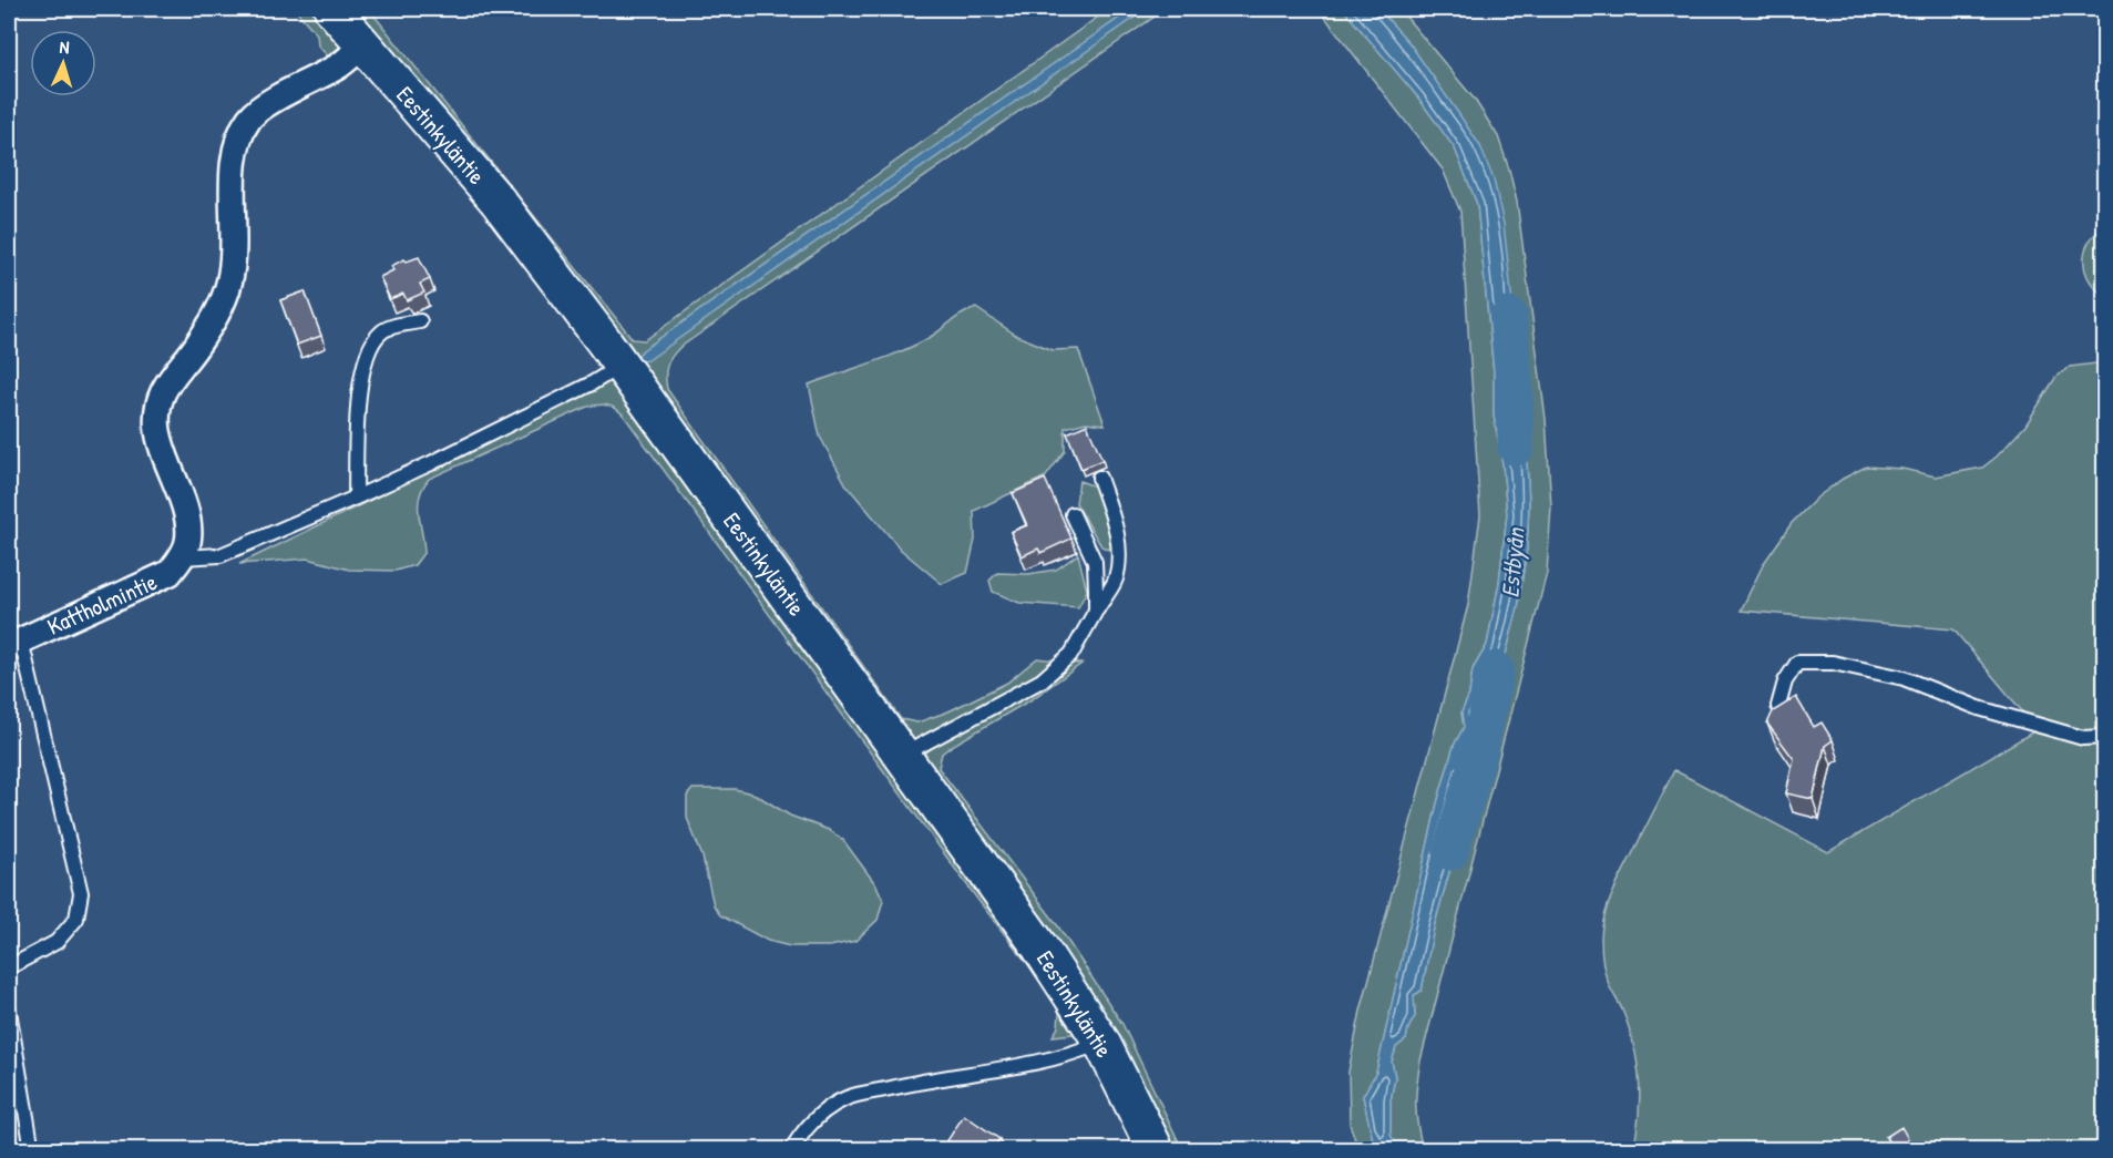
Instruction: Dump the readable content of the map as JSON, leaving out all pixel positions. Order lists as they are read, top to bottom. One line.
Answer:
{"streets":{"street":["Eestinkyläntie","Kattholmintie"]},"crossings":[["Eestinkyläntie","Kattholmintie"]],"water":["Estbyån"],"north":"top"}
